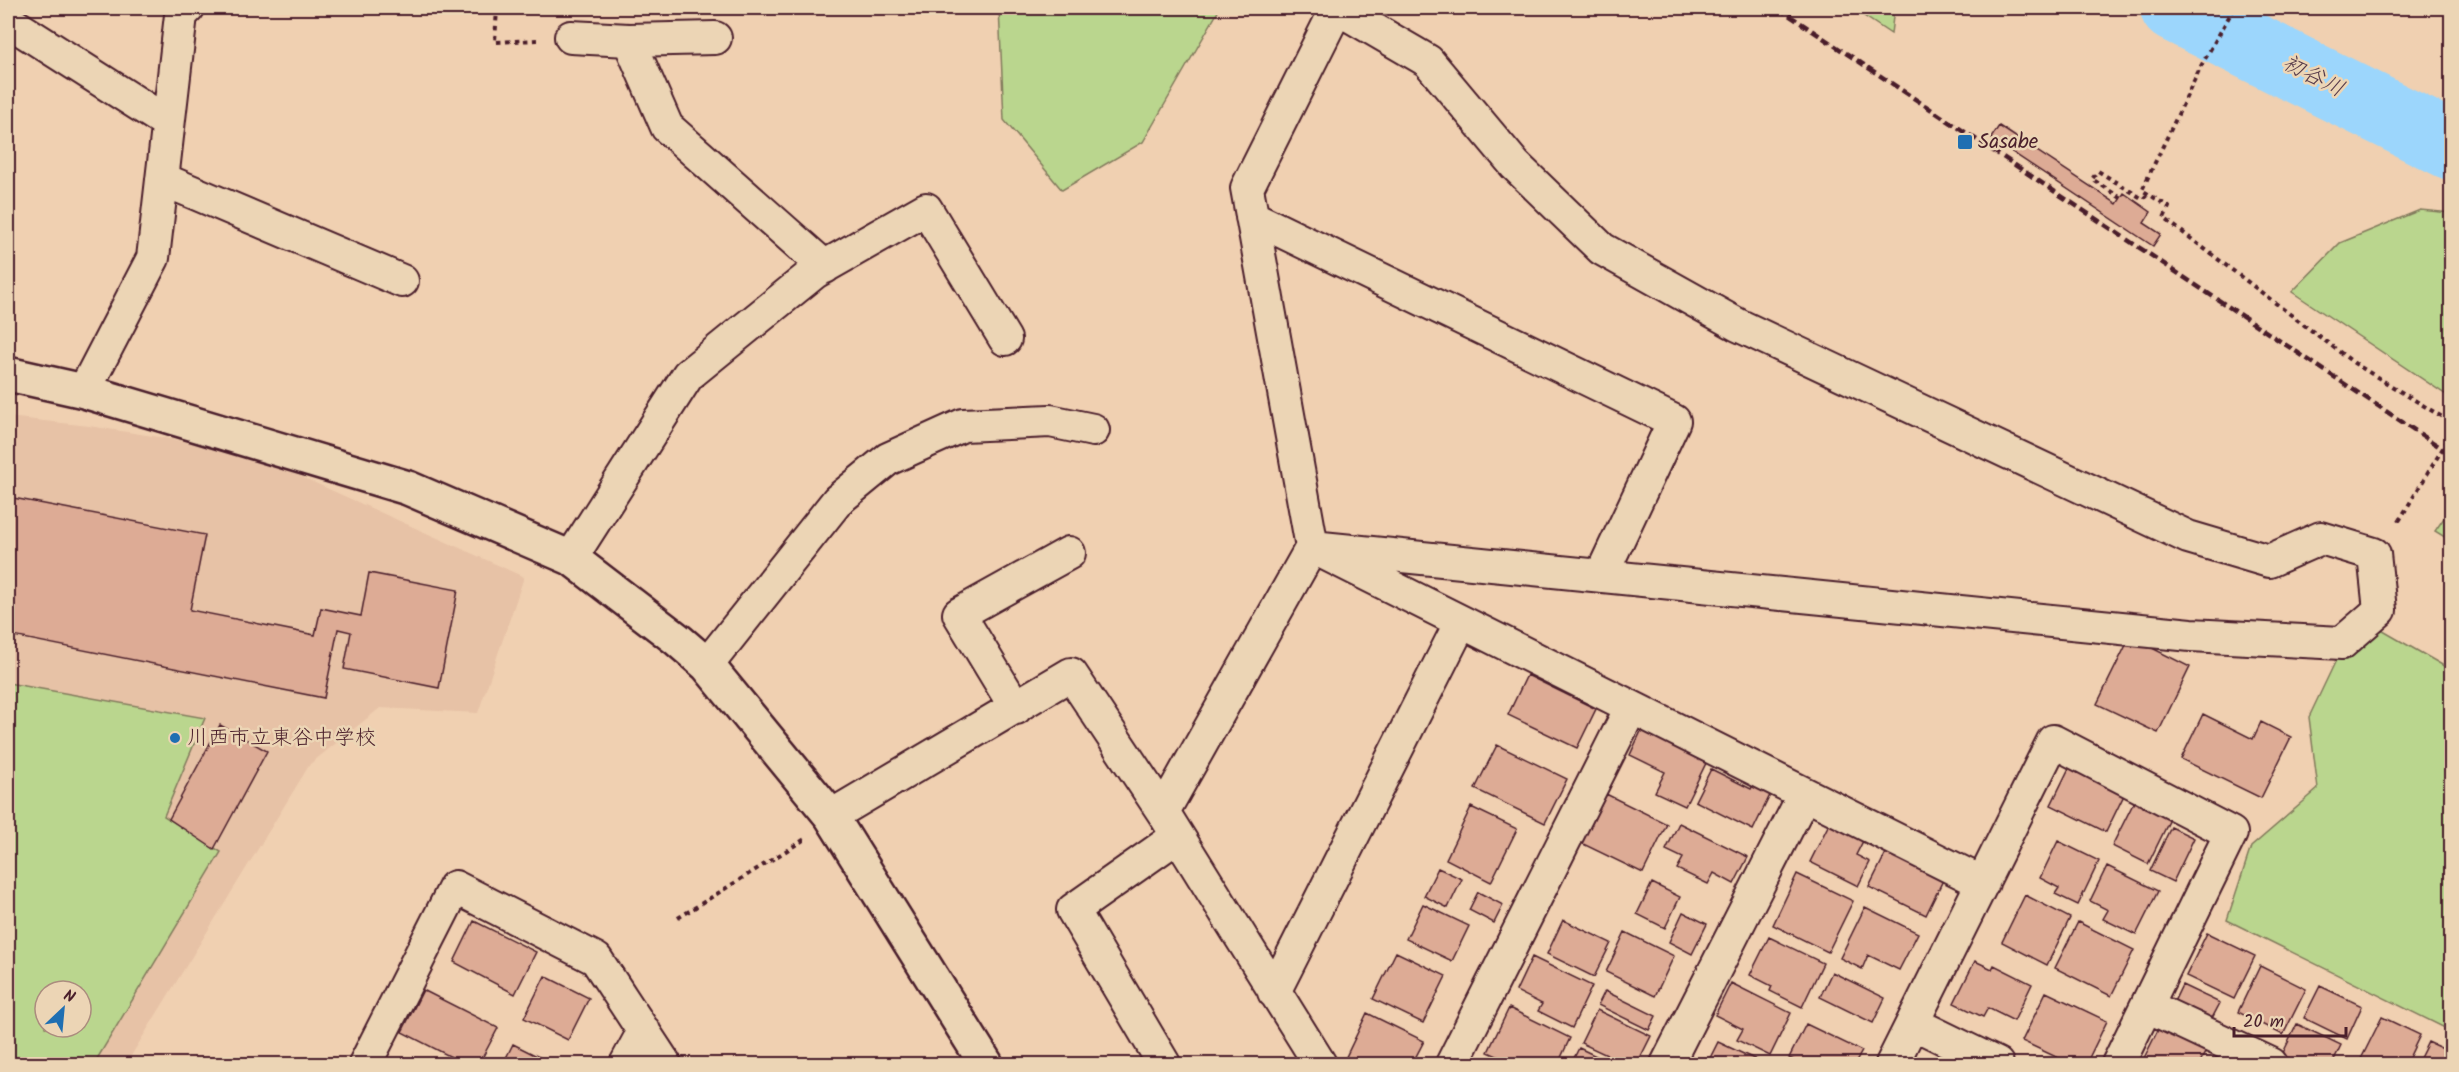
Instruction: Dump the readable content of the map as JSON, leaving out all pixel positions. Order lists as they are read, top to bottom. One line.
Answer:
{"water":["初谷川"],"places":{"transit":["Sasabe"],"other":["川西市立東谷中学校"]},"scale_bar":"20 m","north":"top right"}
